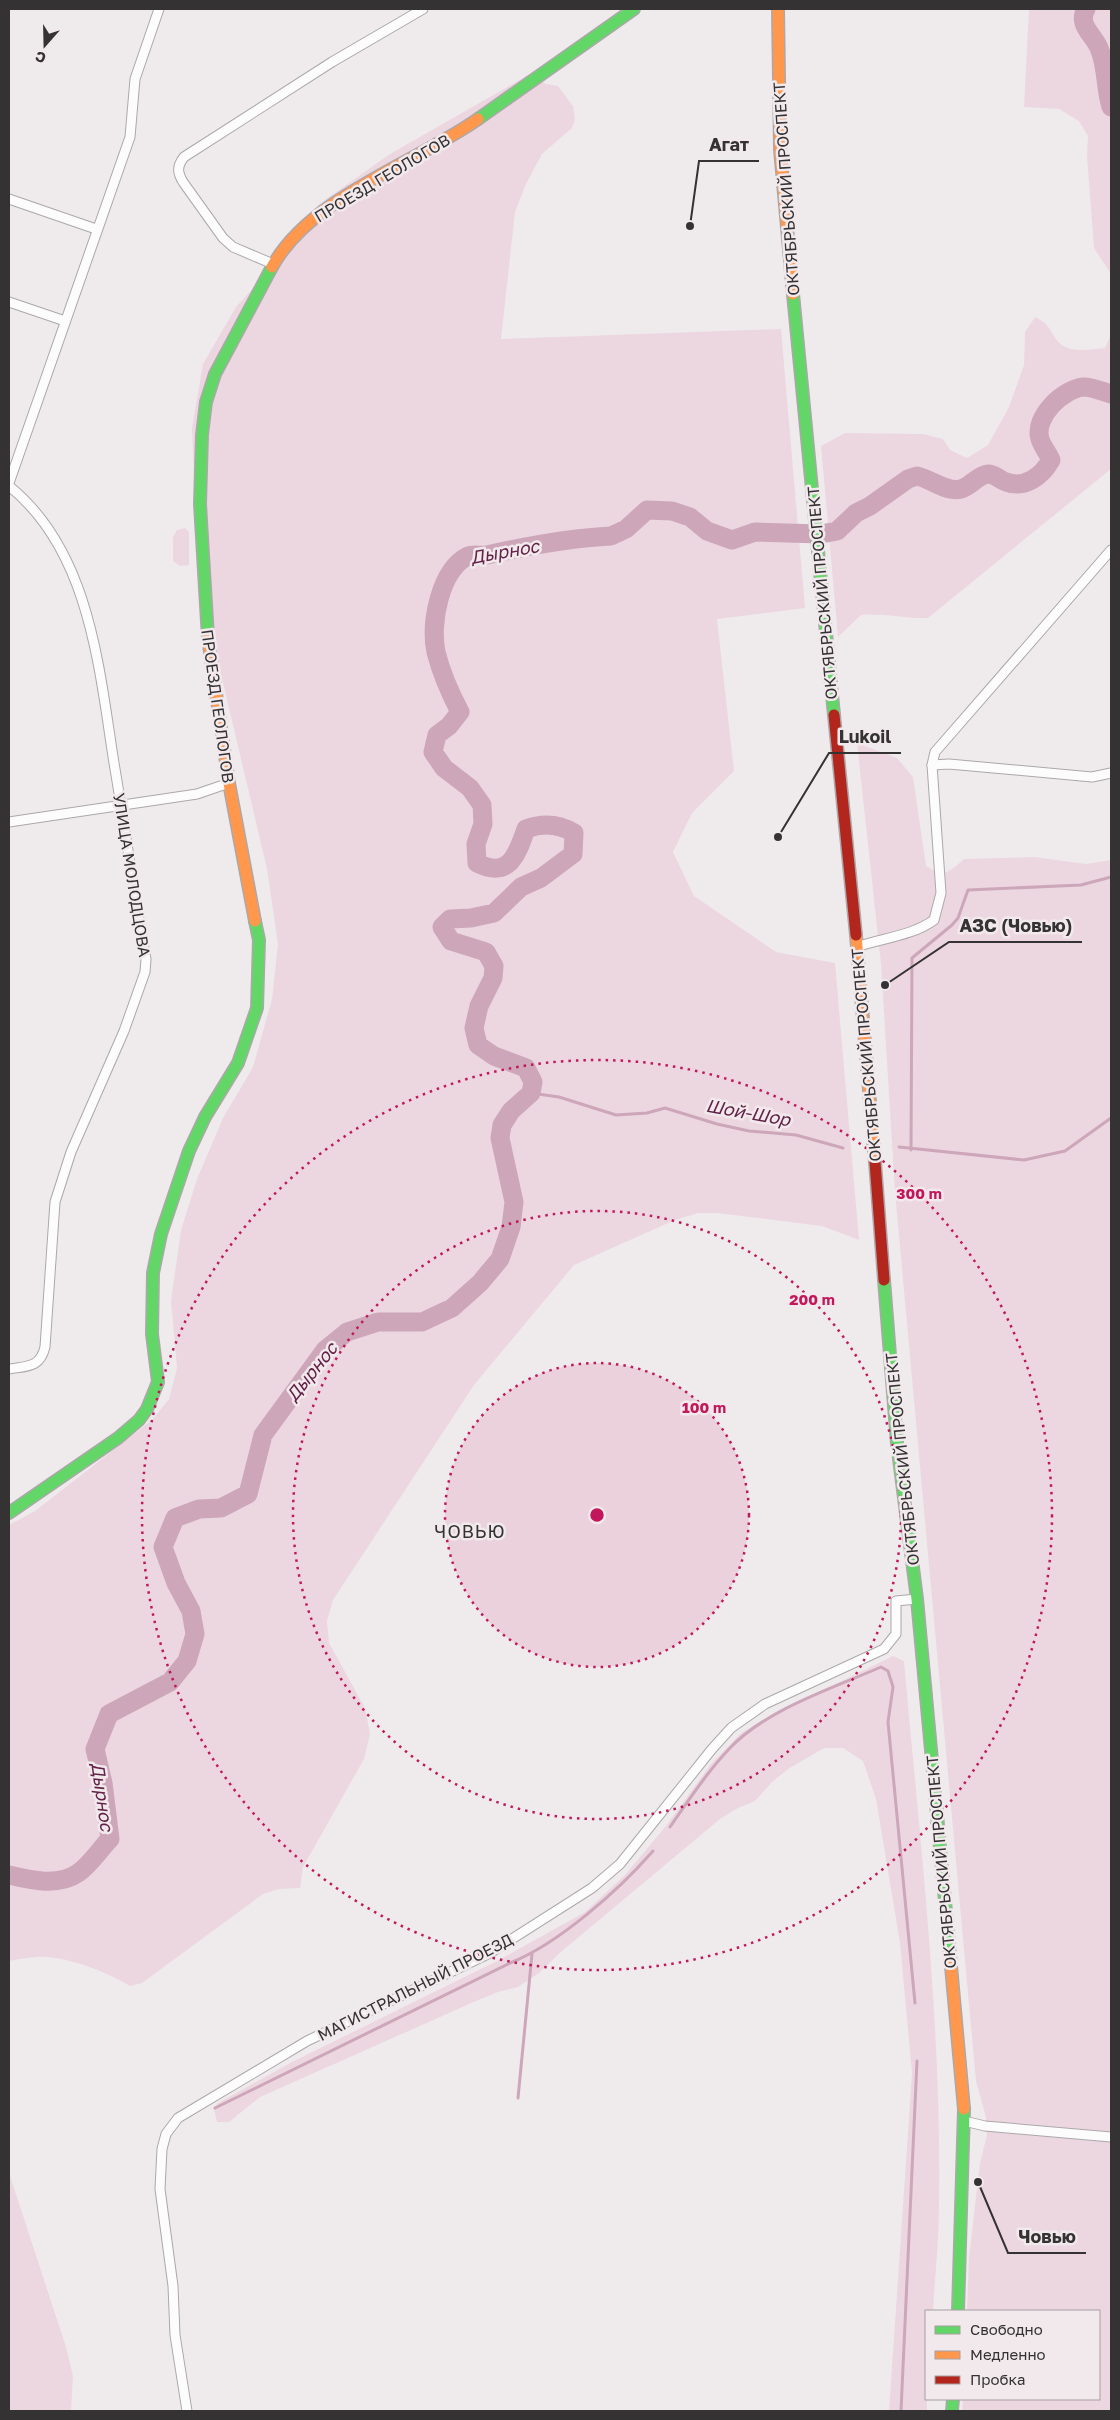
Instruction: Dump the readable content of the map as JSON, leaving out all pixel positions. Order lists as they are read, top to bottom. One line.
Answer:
{"streets":{"main road":["ПРОЕЗД ГЕОЛОГОВ","ОКТЯБРЬСКИЙ ПРОСПЕКТ"],"street":["УЛИЦА МОЛОДЦОВА","МАГИСТРАЛЬНЫЙ ПРОЕЗД"]},"crossings":[["ОКТЯБРЬСКИЙ ПРОСПЕКТ","МАГИСТРАЛЬНЫЙ ПРОЕЗД"]],"districts":["ЧОВЬЮ"],"water":["Дырнос","Шой-Шор"],"places":["Агат","Lukoil","АЗС (Човью)","Човью"],"legend":["Свободно","Медленно","Пробка"],"north":"bottom","rings":["300 m","200 m","100 m"]}
